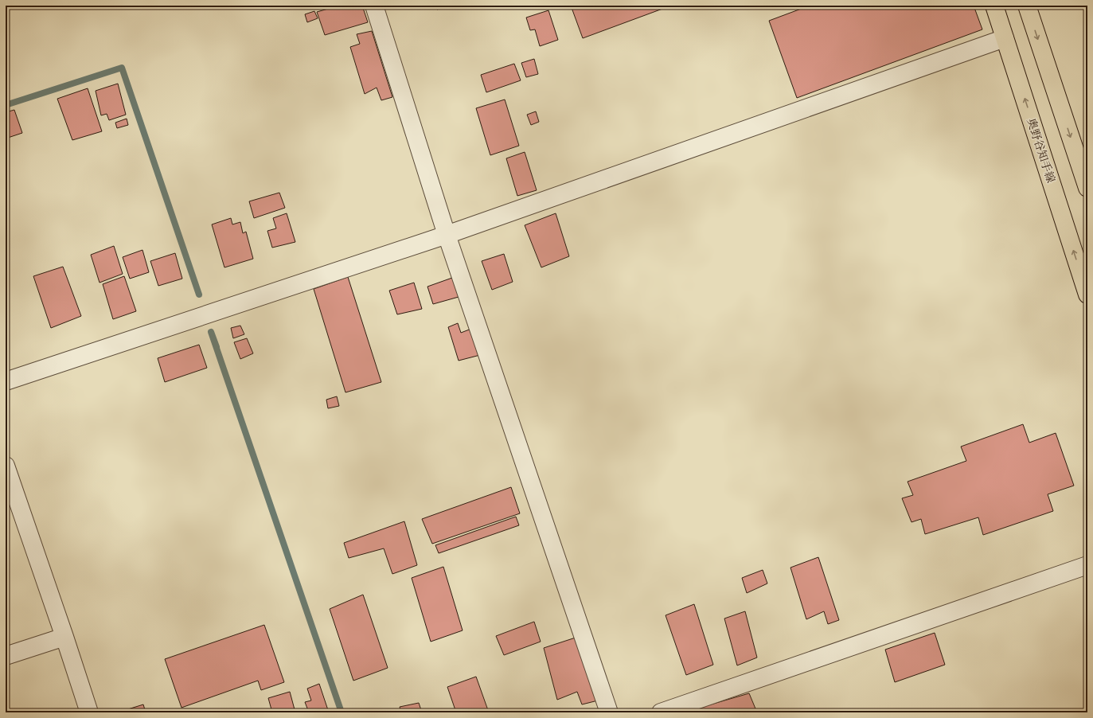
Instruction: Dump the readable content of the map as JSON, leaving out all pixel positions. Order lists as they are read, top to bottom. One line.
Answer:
{"streets":{"main road":["奥野谷知手線"]}}
